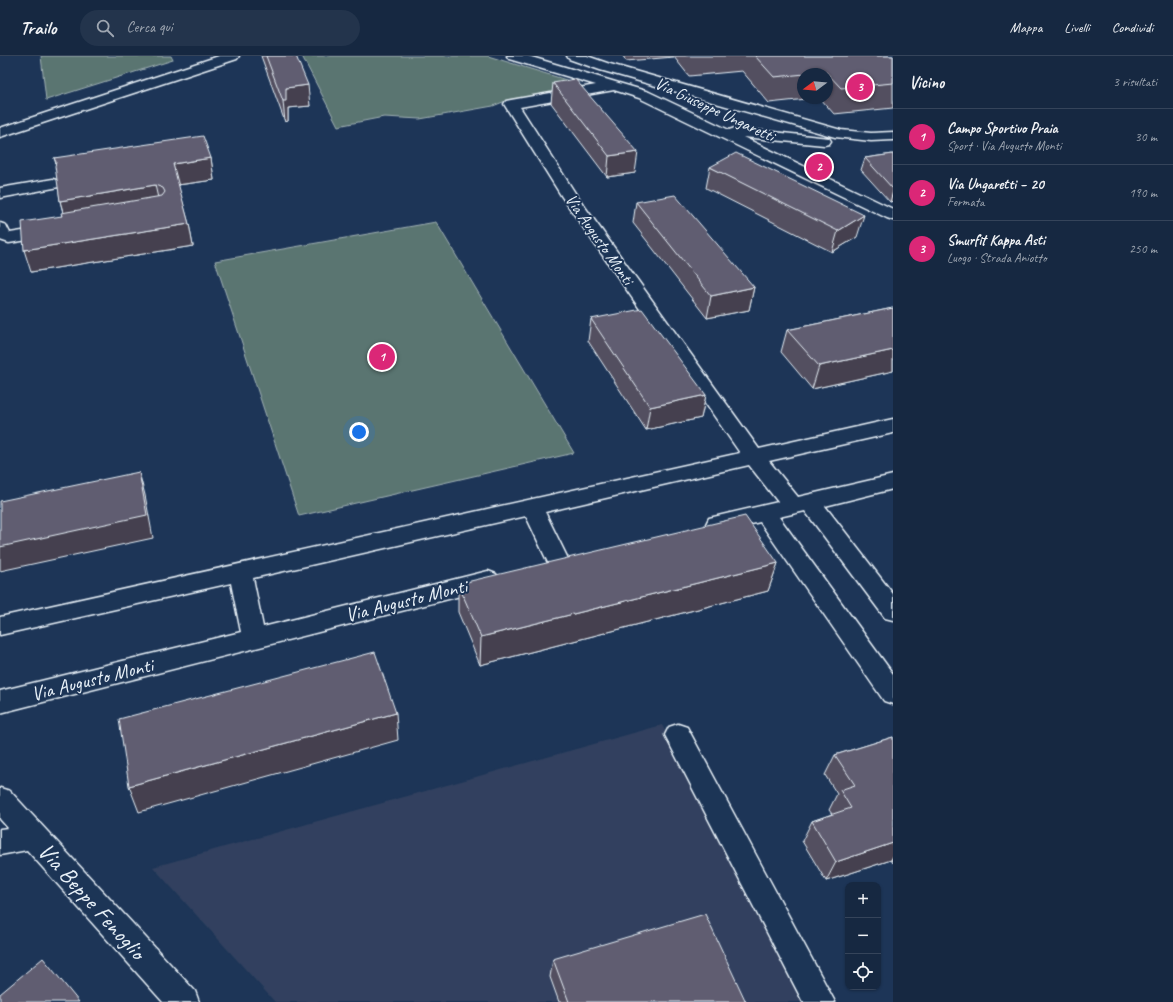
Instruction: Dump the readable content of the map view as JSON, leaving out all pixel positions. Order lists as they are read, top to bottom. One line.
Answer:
{"streets":{"street":["Via Giuseppe Ungaretti","Via Augusto Monti","Via Beppe Fenoglio"]},"crossings":[["Via Giuseppe Ungaretti","Via Augusto Monti"]],"north":"left","page":{"header":"Trailo","search":"Cerca qui","nav":["Mappa","Livelli","Condividi"],"heading":["Vicino","3 risultati"],"pins":["3","2","1"],"list":[{"mark":"1","name":"Campo Sportivo Praia","note":"Sport · Via Augusto Monti","value":"30 m"},{"mark":"2","name":"Via Ungaretti – 20","note":"Fermata","value":"190 m"},{"mark":"3","name":"Smurfit Kappa Asti","note":"Luogo · Strada Aniotto","value":"250 m"}],"map_buttons":["+","−"]}}
